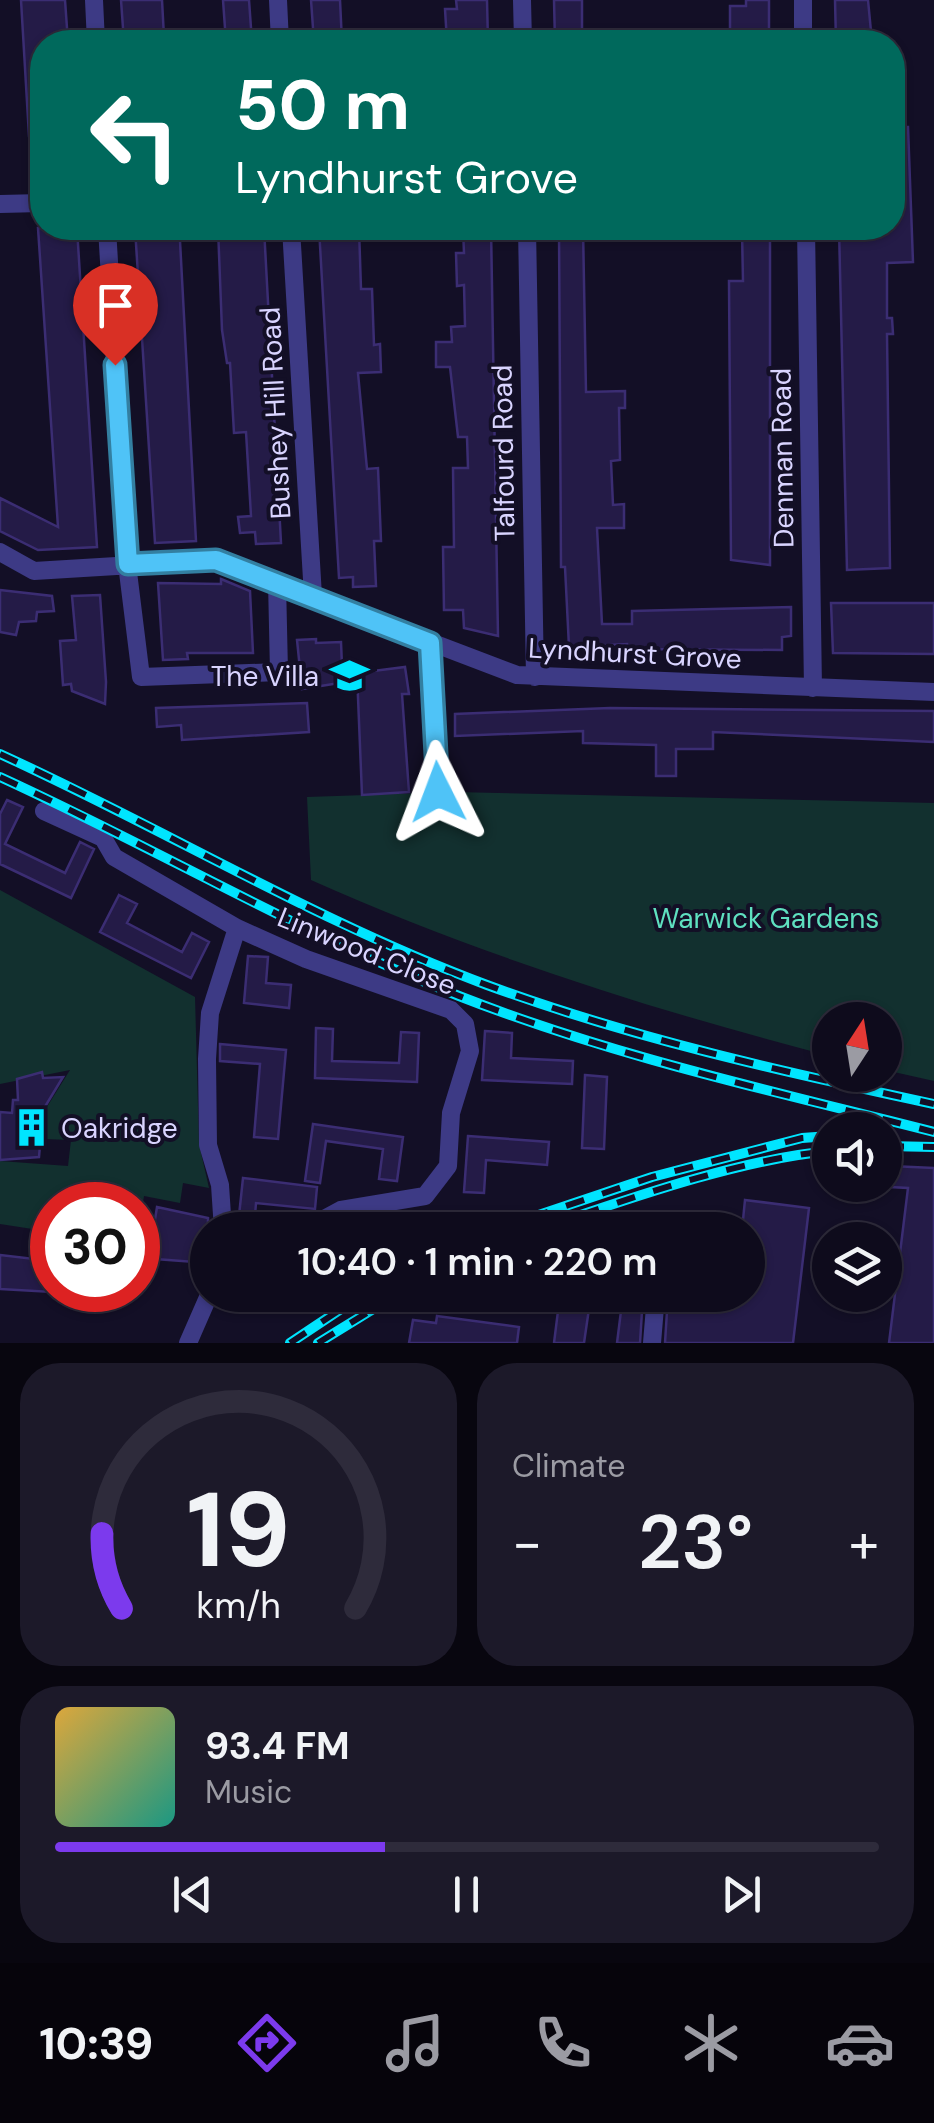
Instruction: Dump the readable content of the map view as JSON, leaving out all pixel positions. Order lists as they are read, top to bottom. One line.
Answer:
{"streets":{"street":["Bushey Hill Road","Talfourd Road","Denman Road","Lyndhurst Grove","Linwood Close"]},"crossings":[["Bushey Hill Road","Lyndhurst Grove"],["Talfourd Road","Lyndhurst Grove"],["Denman Road","Lyndhurst Grove"]],"parks":["Warwick Gardens"],"places":{"school or university":["The Villa"],"building":["Oakridge"]},"north":"top","page":{"turn":["50 m","Lyndhurst Grove"],"limit":"30","trip":"10:40 · 1 min · 220 m","tile":"Climate","heat":["−","23°","+"],"song":["93.4 FM","Music"],"tabs":"10:39","gauge":["19","km/h"]}}
